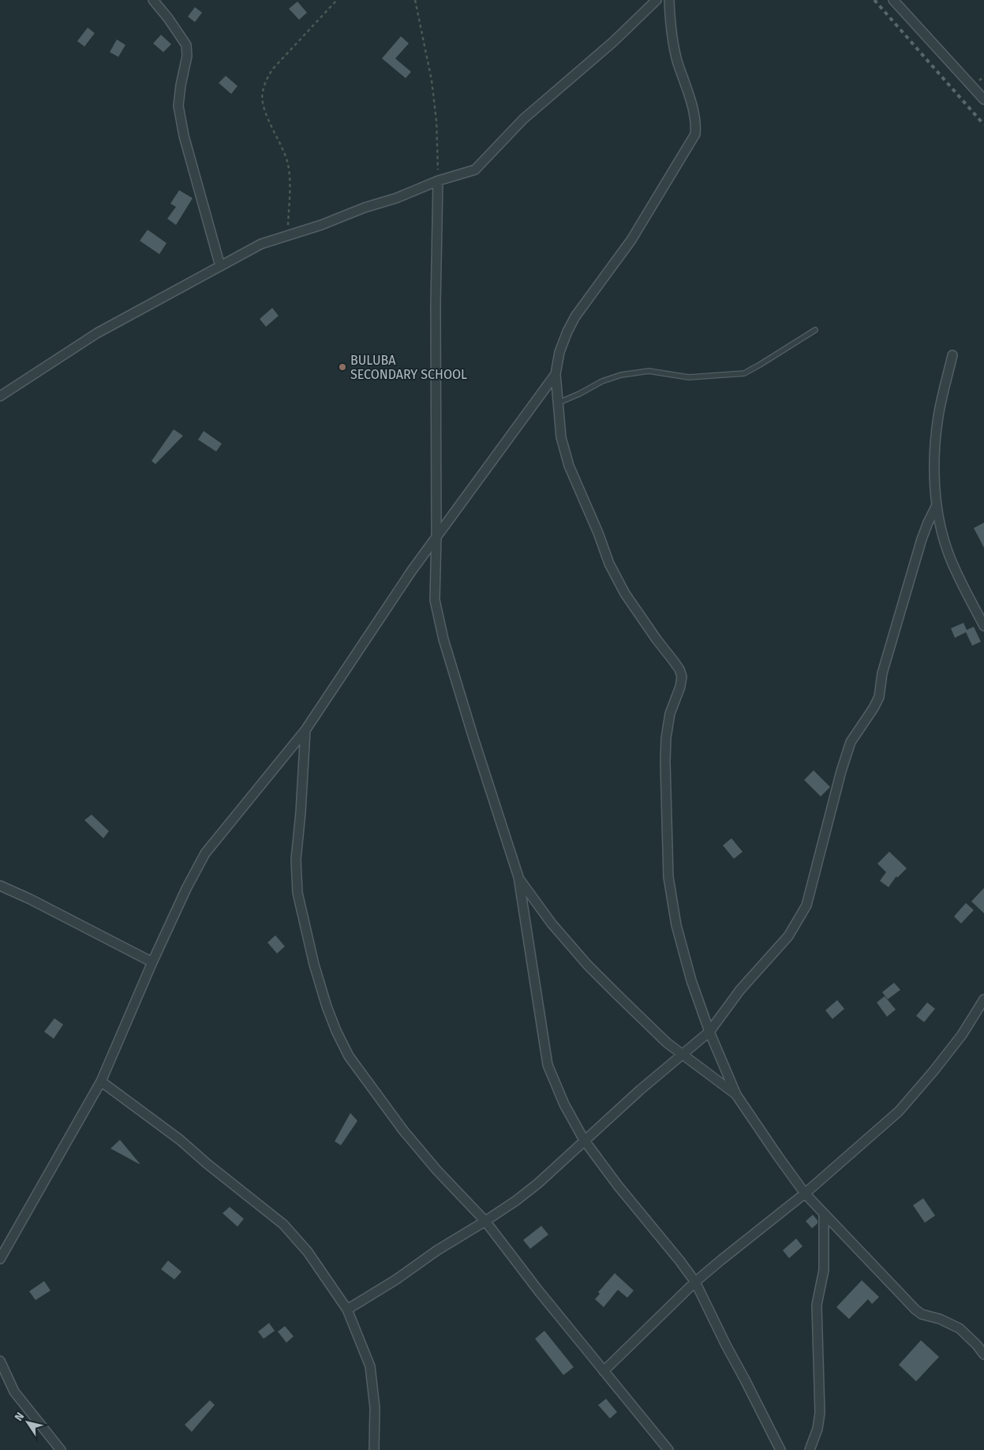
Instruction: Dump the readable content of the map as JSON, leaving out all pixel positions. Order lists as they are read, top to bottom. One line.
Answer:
{"places":["BULUBA SECONDARY SCHOOL"],"north":"top left"}
